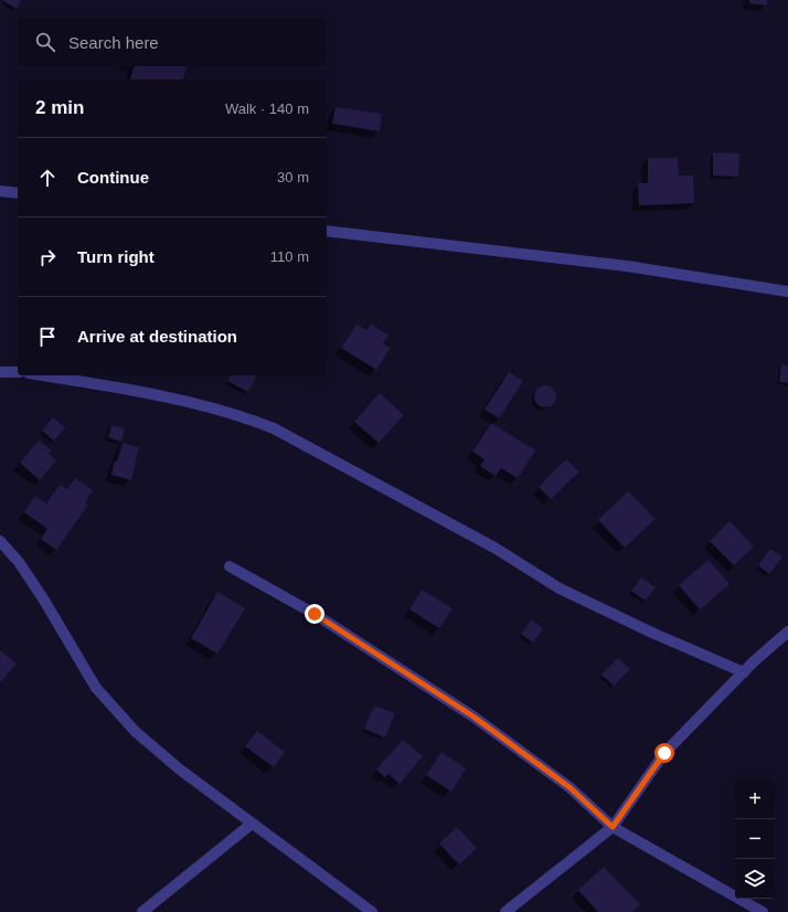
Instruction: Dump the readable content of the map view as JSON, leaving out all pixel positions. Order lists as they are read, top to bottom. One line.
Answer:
{"page":{"search":"Search here","heading":["2 min","Walk · 140 m"],"list":[["Continue","30 m"],["Turn right","110 m"],"Arrive at destination"],"map_buttons":["+","−"]}}
